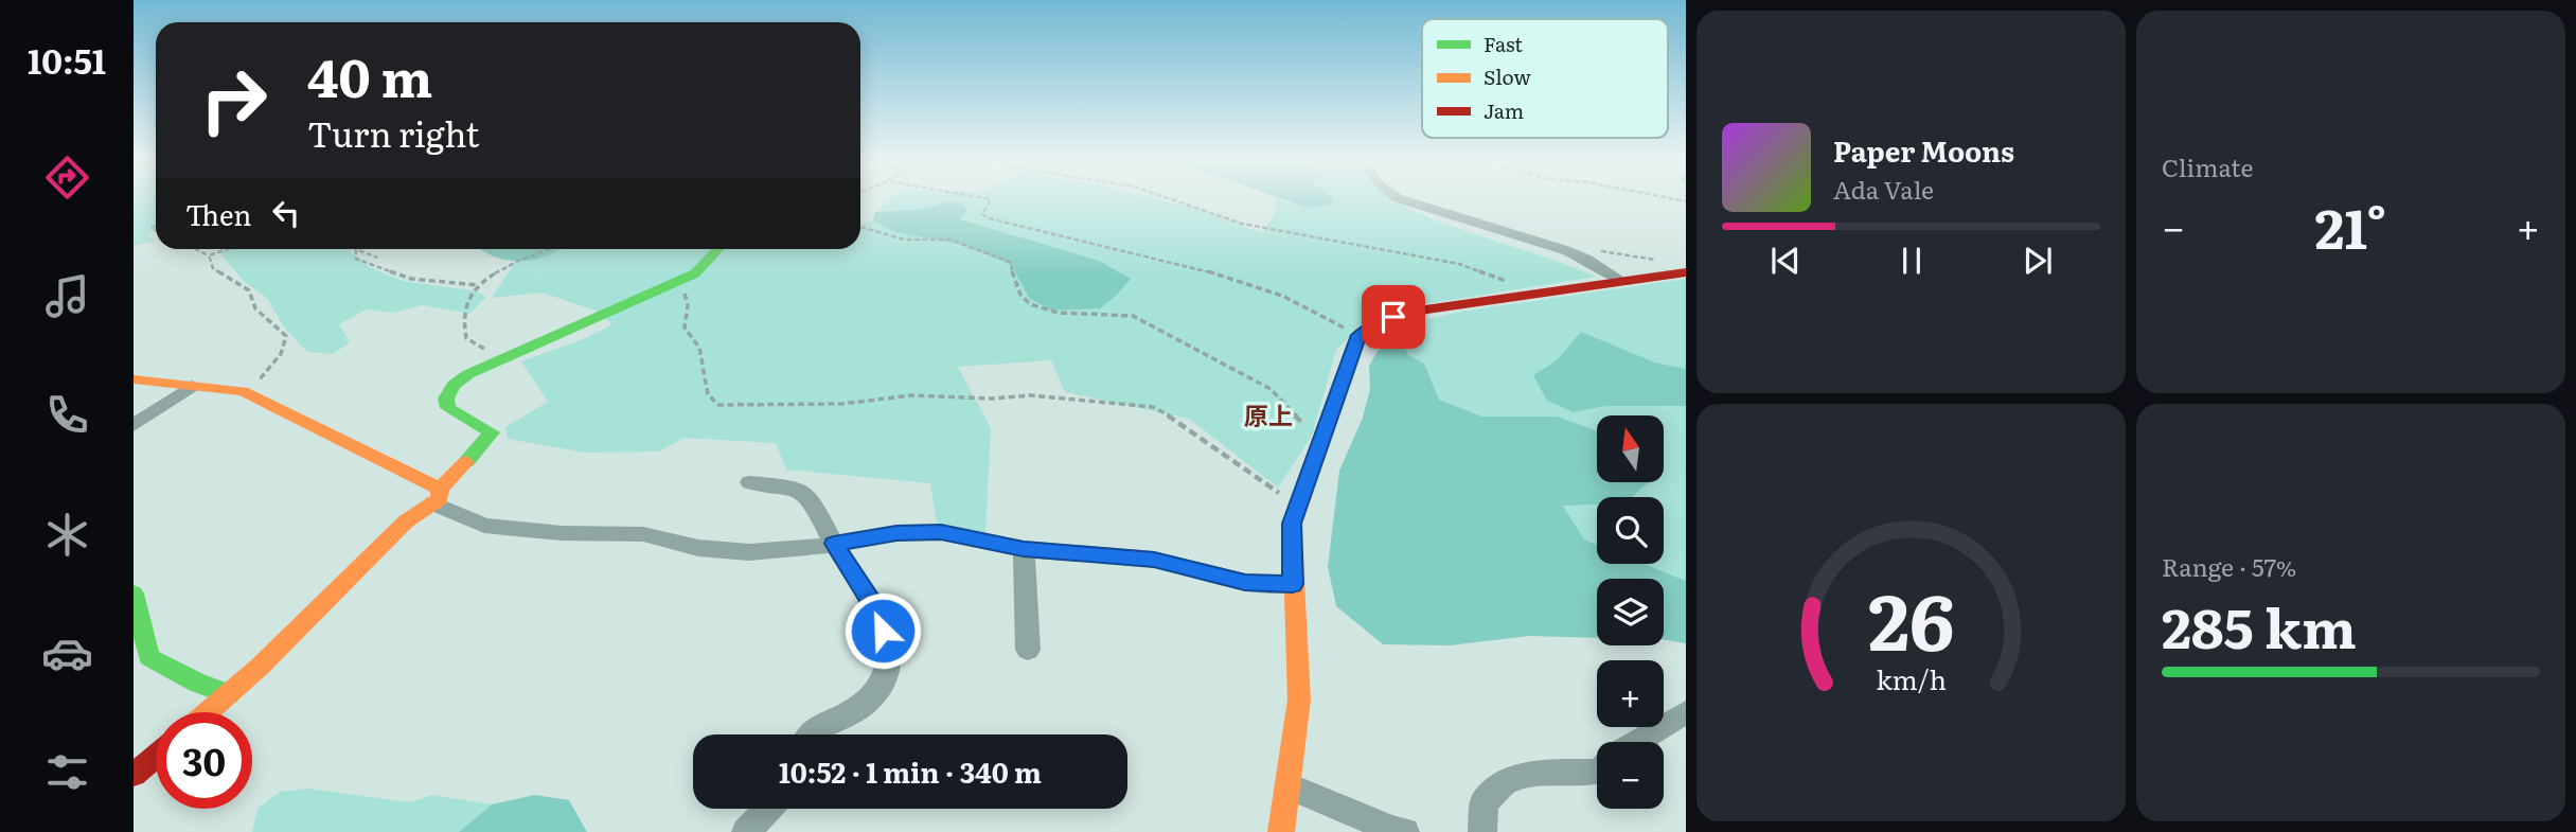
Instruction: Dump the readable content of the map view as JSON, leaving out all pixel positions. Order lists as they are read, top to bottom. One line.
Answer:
{"districts":["原上"],"legend":["Fast","Slow","Jam"],"north":"top","page":{"tabs":"10:51","tile":["Climate",["Range · 57%","285 km"]],"turn":["40 m","Turn right"],"song":["Paper Moons","Ada Vale"],"then":"Then","heat":["−","21°","+"],"map_buttons":["+","−"],"limit":"30","trip":"10:52 · 1 min · 340 m","gauge":["26","km/h"]}}
